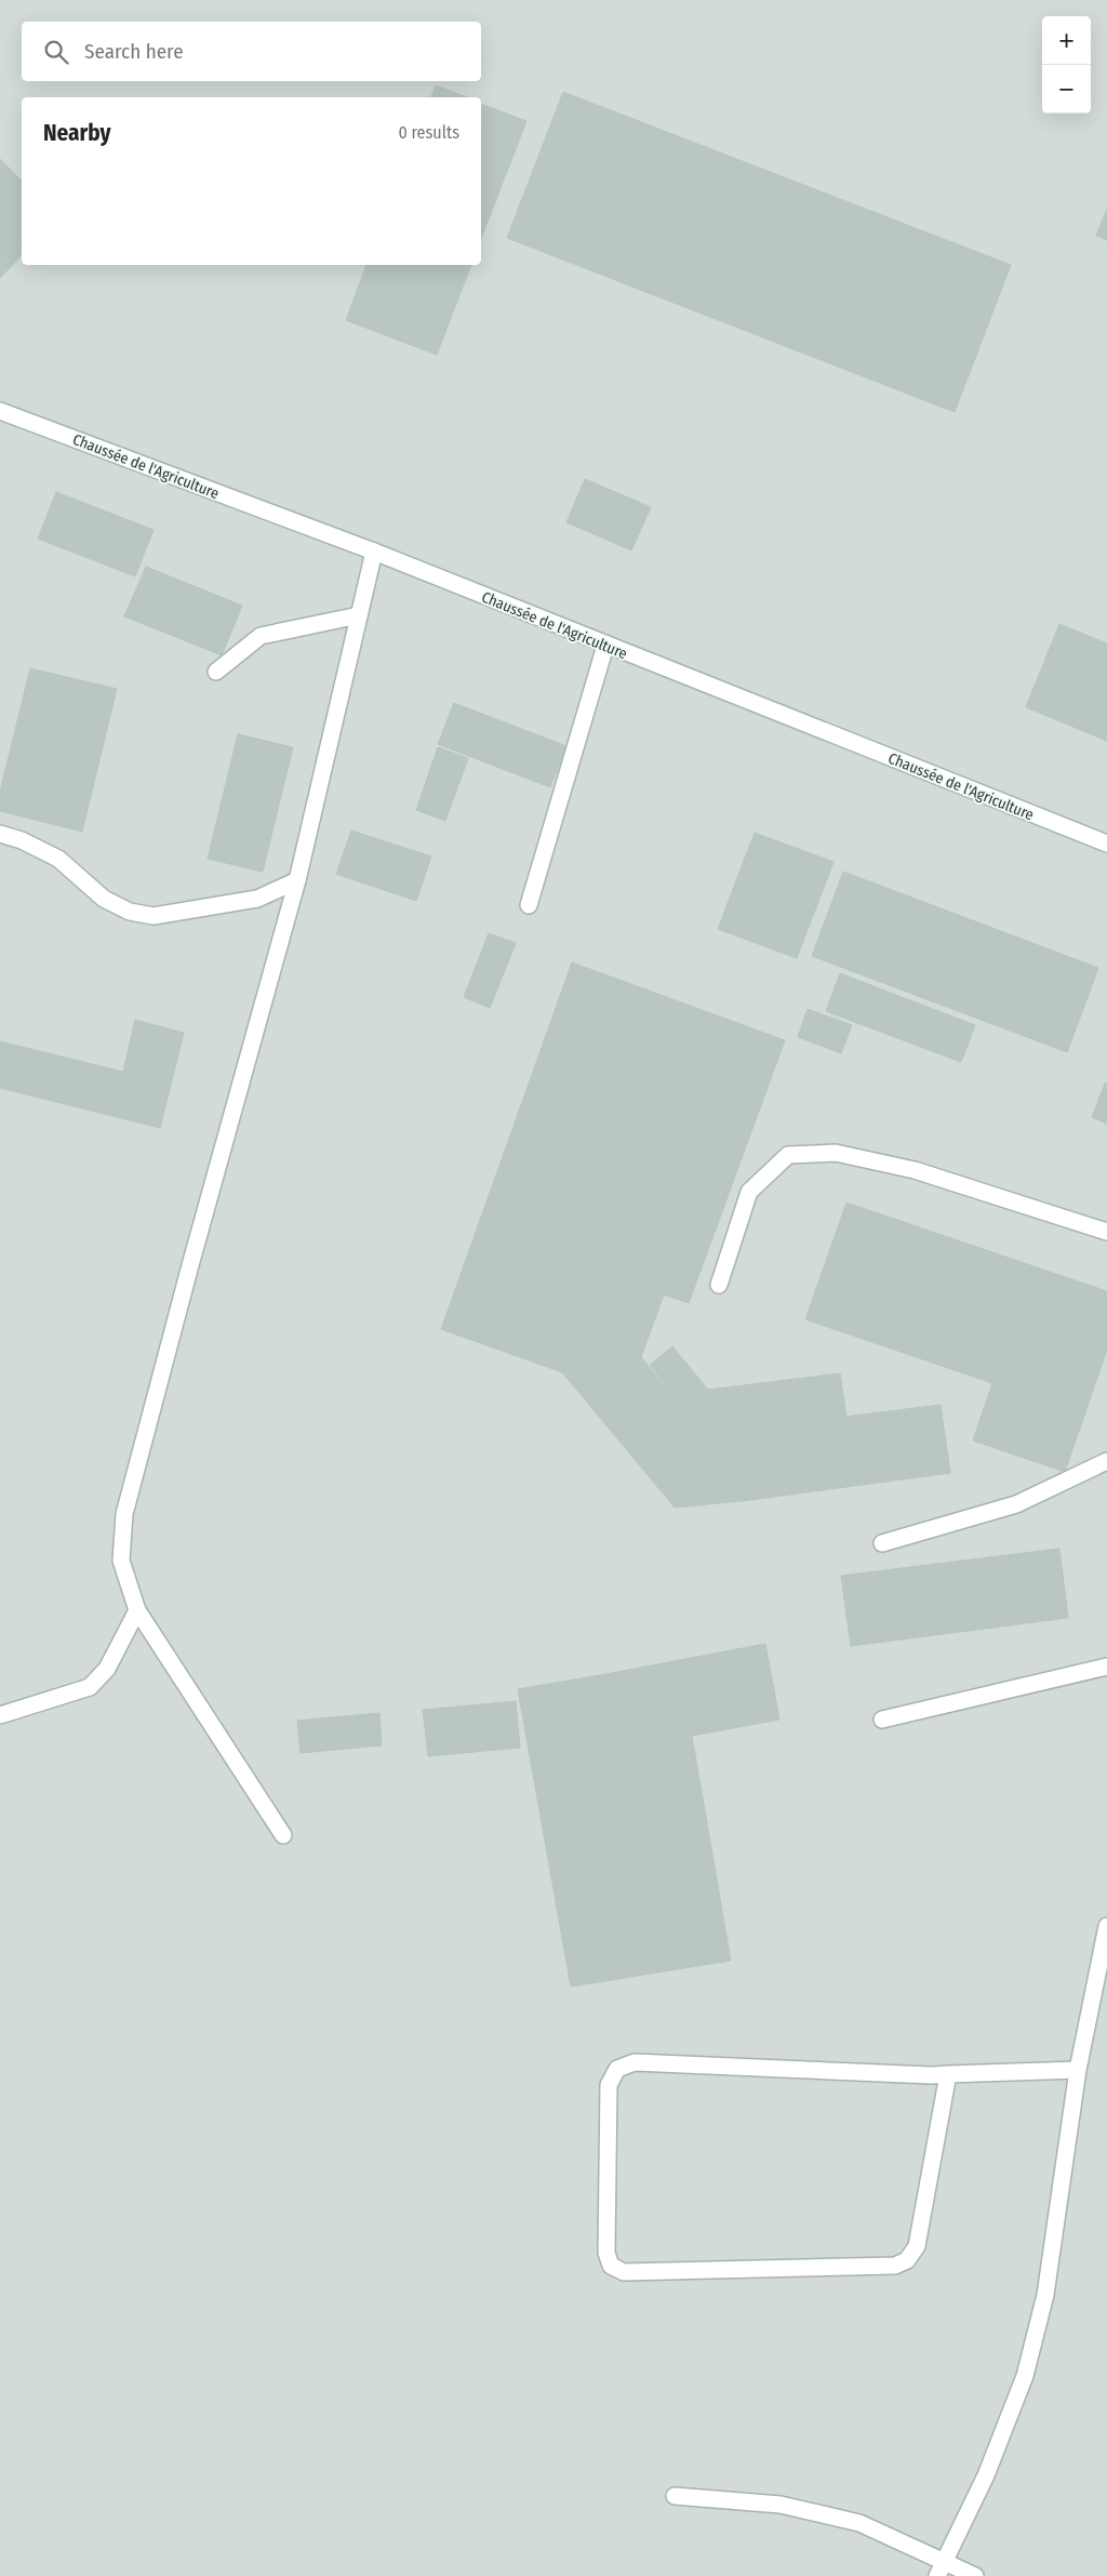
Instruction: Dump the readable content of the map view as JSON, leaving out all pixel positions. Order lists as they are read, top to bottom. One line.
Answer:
{"streets":{"street":["Chaussée de l'Agriculture"]},"page":{"map_buttons":["+","−"],"search":"Search here","heading":["Nearby","0 results"]}}
